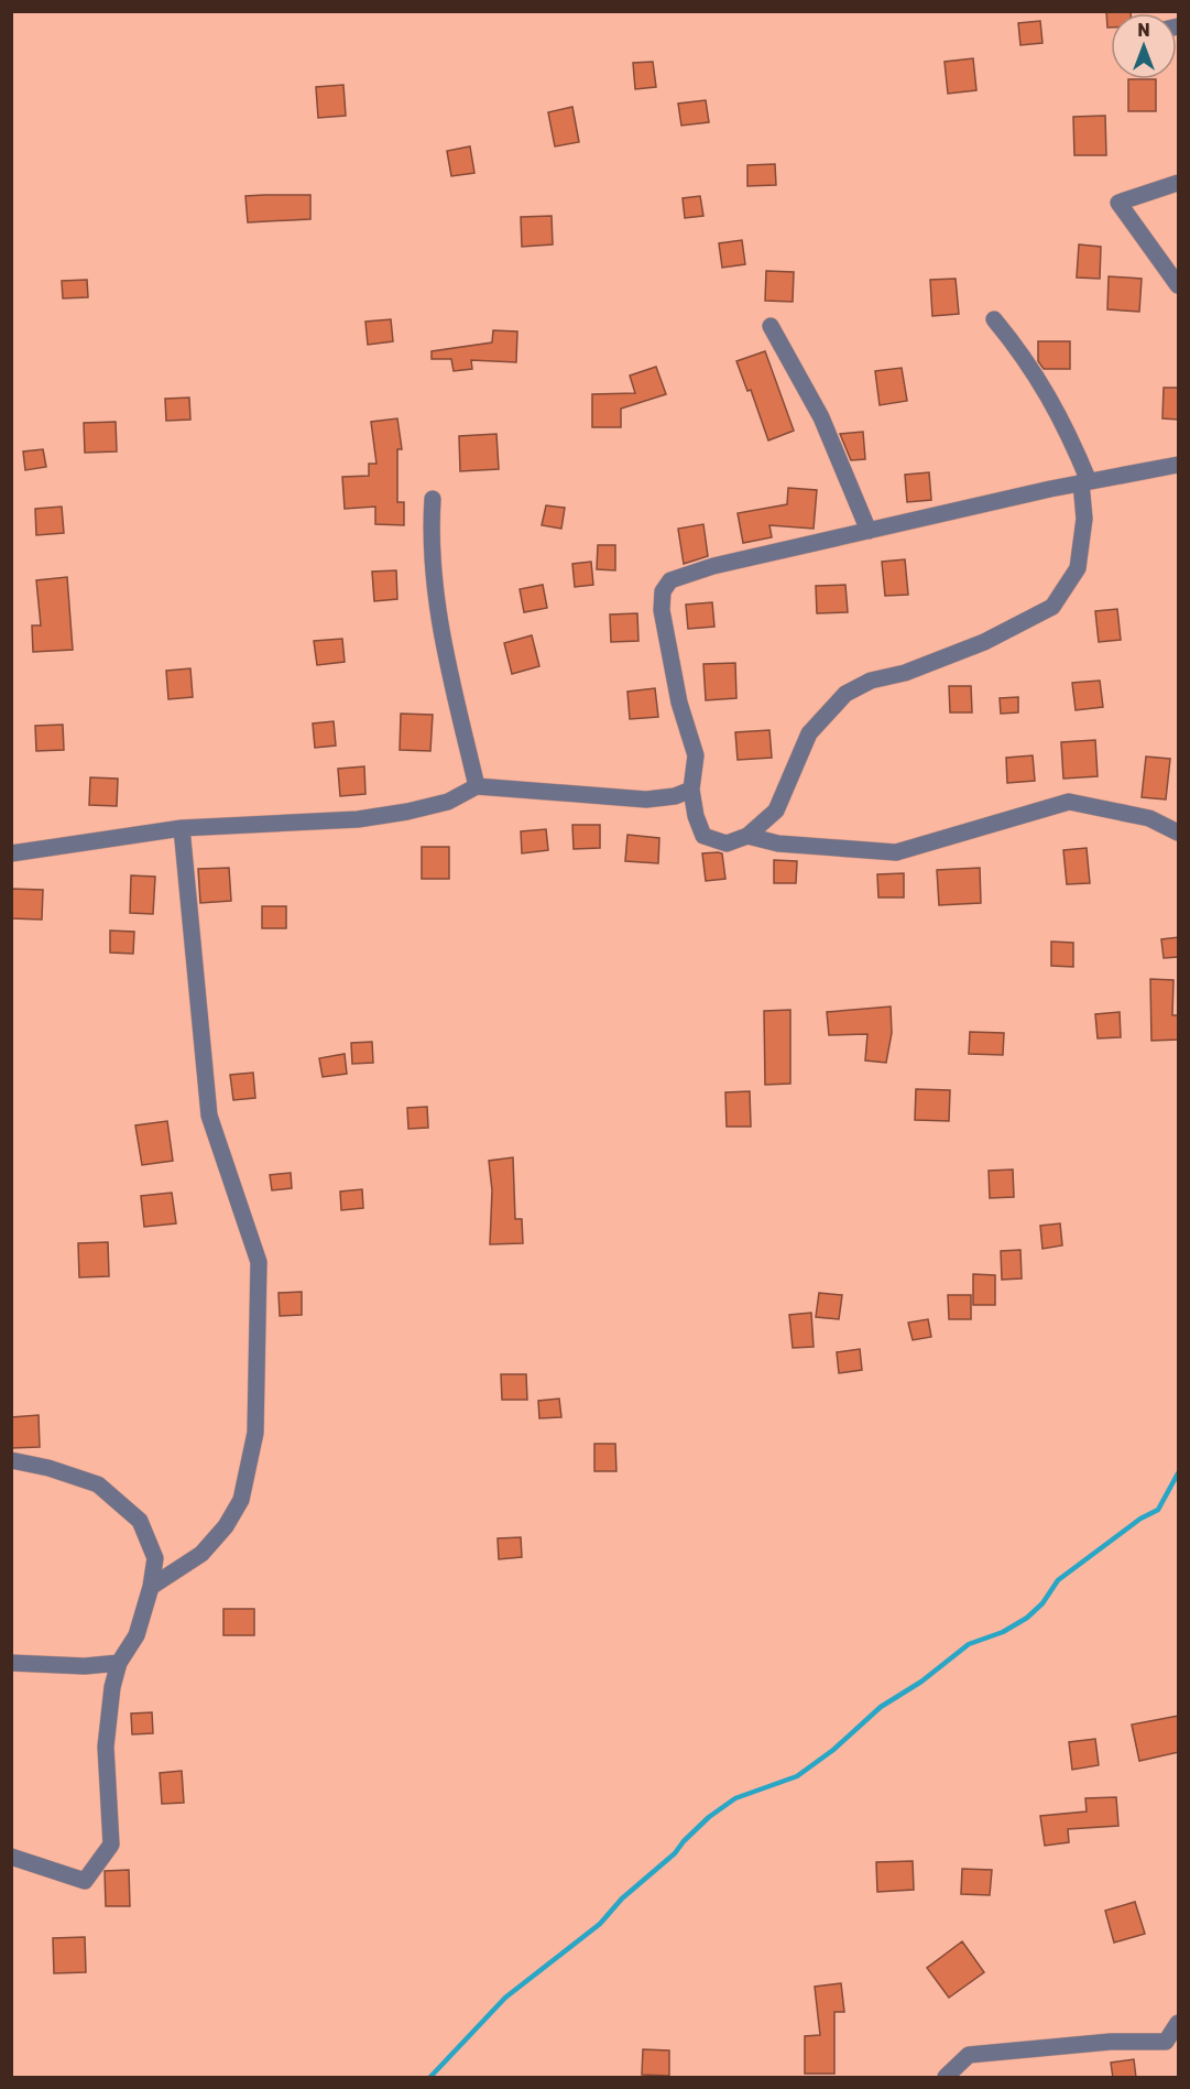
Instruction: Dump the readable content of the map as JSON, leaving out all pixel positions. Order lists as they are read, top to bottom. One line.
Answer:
{"north":"top"}
